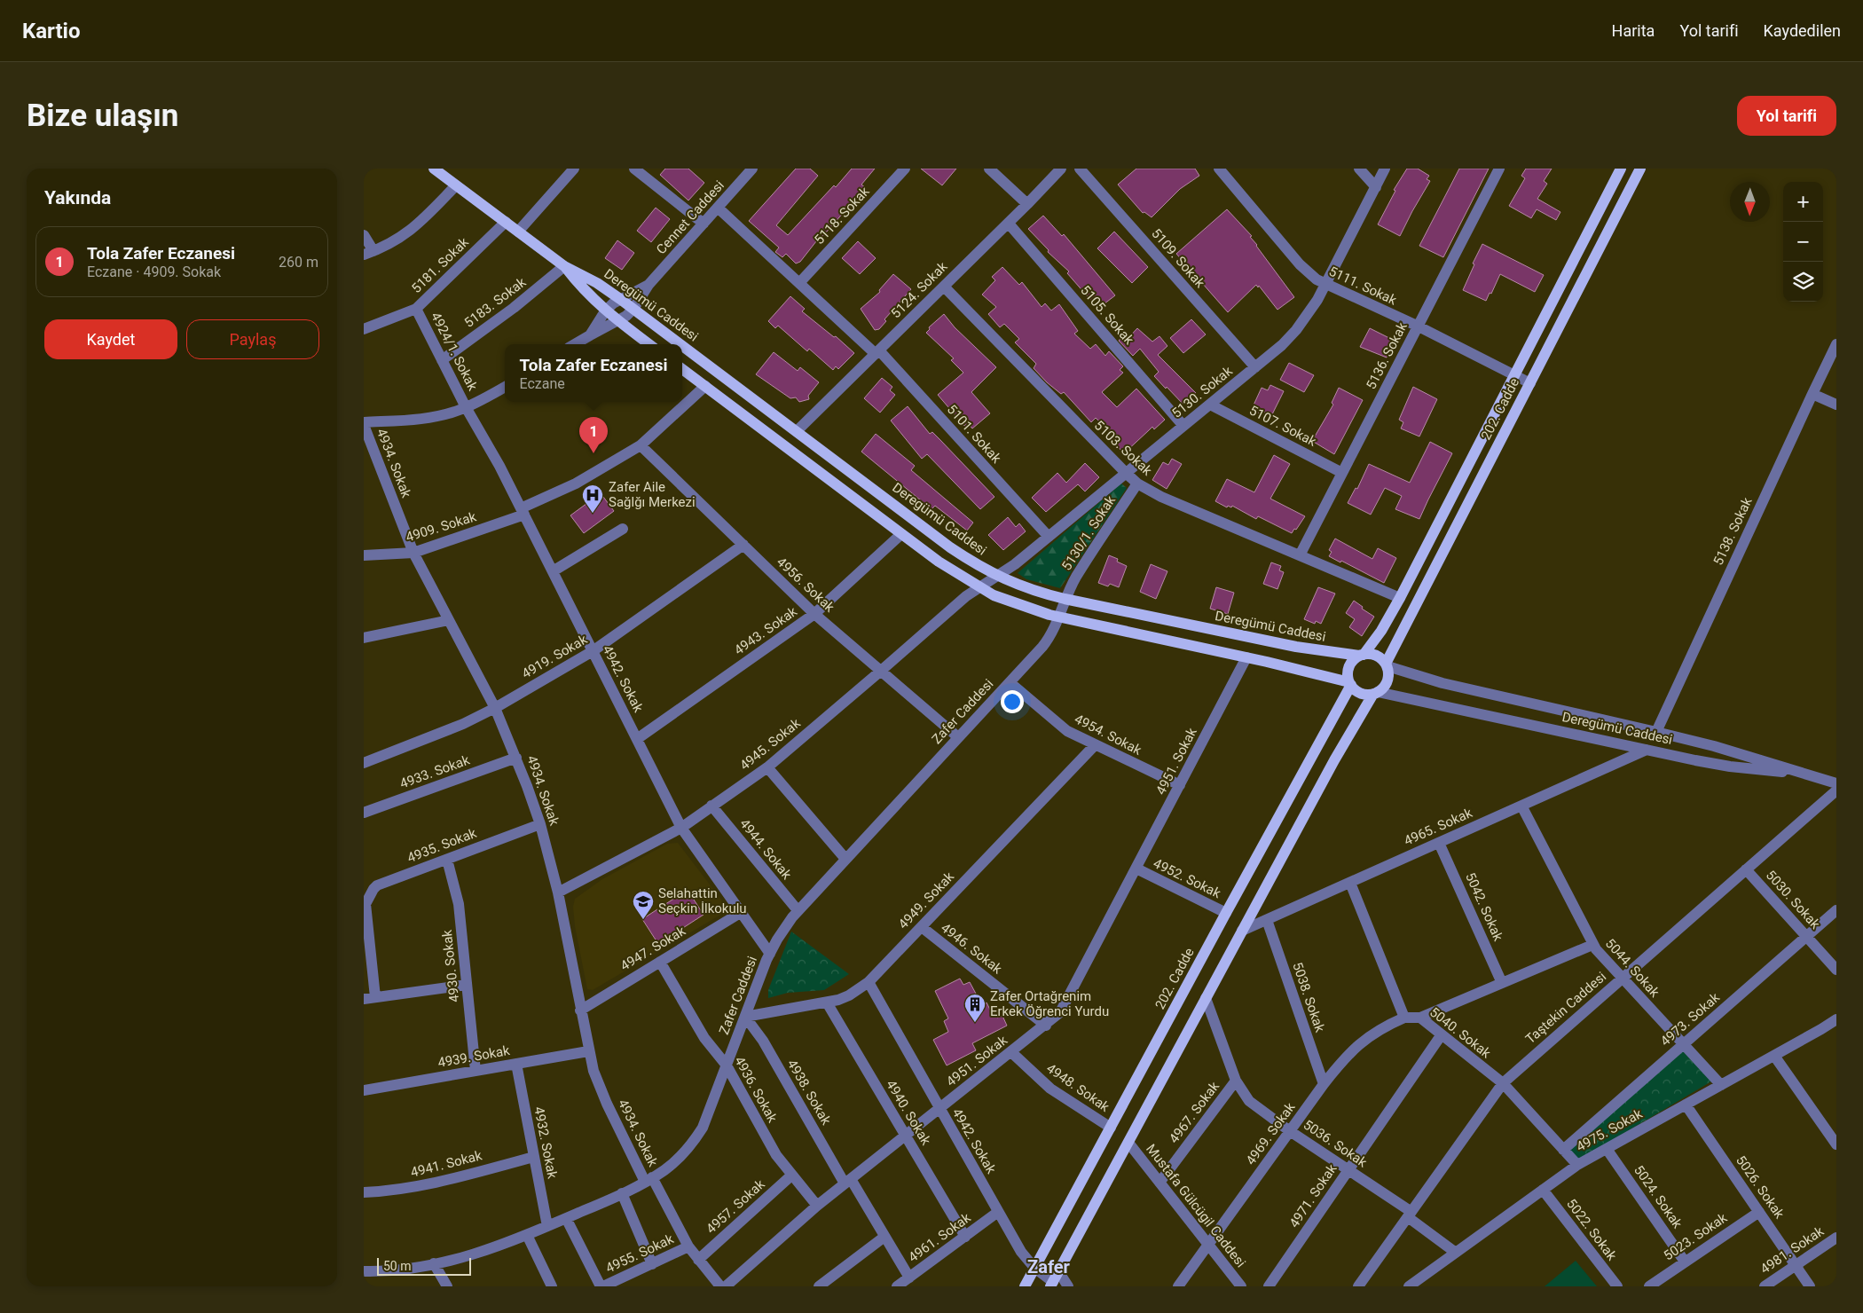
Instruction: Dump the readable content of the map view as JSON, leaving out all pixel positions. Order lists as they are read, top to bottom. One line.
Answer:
{"streets":{"main road":["Deregümü Caddesi","202. Cadde"],"street":["5118. Sokak","Cennet Caddesi","5109. Sokak","5181. Sokak","5111. Sokak","5124. Sokak","5183. Sokak","5105. Sokak","4924/1. Sokak","5136. Sokak","5130. Sokak","5107. Sokak","5101. Sokak","5103. Sokak","4934. Sokak","4909. Sokak","5138. Sokak","5130/1. Sokak","4956. Sokak","4943. Sokak","4919. Sokak","4942. Sokak","Zafer Caddesi","4954. Sokak","4945. Sokak","4951. Sokak","4933. Sokak","4965. Sokak","4935. Sokak","4944. Sokak","4952. Sokak","5030. Sokak","4949. Sokak","5042. Sokak","4947. Sokak","4946. Sokak","4930. Sokak","5044. Sokak","5038. Sokak","Taştekin Caddesi","4973. Sokak","5040. Sokak","4939. Sokak","4948. Sokak","4936. Sokak","4938. Sokak","4940. Sokak","4967. Sokak","4975. Sokak","4969. Sokak","4932. Sokak","5036. Sokak","4941. Sokak","5026. Sokak","4971. Sokak","5024. Sokak","Mustafa Gülcügil Caddesi","4957. Sokak","5022. Sokak","5023. Sokak","4961. Sokak","4981. Sokak","4955. Sokak"]},"crossings":[["5118. Sokak","5101. Sokak"],["Cennet Caddesi","Deregümü Caddesi"],["Cennet Caddesi","5101. Sokak"],["5109. Sokak","5130. Sokak"],["5181. Sokak","Deregümü Caddesi"],["5181. Sokak","4924/1. Sokak"],["5111. Sokak","5136. Sokak"],["5111. Sokak","5130. Sokak"],["5111. Sokak","202. Cadde"],["5124. Sokak","Deregümü Caddesi"],["5124. Sokak","5105. Sokak"],["5124. Sokak","5101. Sokak"],["5124. Sokak","5103. Sokak"],["5183. Sokak","Deregümü Caddesi"],["5183. Sokak","4924/1. Sokak"],["Deregümü Caddesi","5130. Sokak"],["Deregümü Caddesi","202. Cadde"],["Deregümü Caddesi","5138. Sokak"],["Deregümü Caddesi","5130/1. Sokak"],["Deregümü Caddesi","Zafer Caddesi"],["Deregümü Caddesi","4965. Sokak"],["5105. Sokak","5130. Sokak"],["4924/1. Sokak","4942. Sokak"],["5136. Sokak","5107. Sokak"],["5136. Sokak","5103. Sokak"],["5130. Sokak","5107. Sokak"],["5130. Sokak","5101. Sokak"],["5130. Sokak","5103. Sokak"],["5130. Sokak","4945. Sokak"],["202. Cadde","5103. Sokak"],["202. Cadde","4942. Sokak"],["202. Cadde","4952. Sokak"],["202. Cadde","4948. Sokak"],["5103. Sokak","5130/1. Sokak"],["4934. Sokak","4909. Sokak"],["4934. Sokak","4919. Sokak"],["4934. Sokak","Zafer Caddesi"],["4934. Sokak","4945. Sokak"],["4934. Sokak","4933. Sokak"],["4934. Sokak","4935. Sokak"],["4934. Sokak","4947. Sokak"],["4934. Sokak","4939. Sokak"],["4934. Sokak","4957. Sokak"],["4934. Sokak","4955. Sokak"],["4909. Sokak","4956. Sokak"],["4909. Sokak","4942. Sokak"],["5130/1. Sokak","Zafer Caddesi"],["4956. Sokak","4943. Sokak"],["4956. Sokak","4919. Sokak"],["4956. Sokak","Zafer Caddesi"],["4956. Sokak","4945. Sokak"],["4943. Sokak","4942. Sokak"],["4919. Sokak","4942. Sokak"],["4942. Sokak","Zafer Caddesi"],["4942. Sokak","4945. Sokak"],["4942. Sokak","4951. Sokak"],["4942. Sokak","4949. Sokak"],["4942. Sokak","4947. Sokak"],["4942. Sokak","4961. Sokak"],["Zafer Caddesi","4954. Sokak"],["Zafer Caddesi","4944. Sokak"],["Zafer Caddesi","4949. Sokak"],["Zafer Caddesi","4936. Sokak"],["Zafer Caddesi","4938. Sokak"],["Zafer Caddesi","4932. Sokak"],["4954. Sokak","4951. Sokak"],["4954. Sokak","4949. Sokak"],["4945. Sokak","4944. Sokak"],["4951. Sokak","4952. Sokak"],["4951. Sokak","4946. Sokak"],["4951. Sokak","4948. Sokak"],["4951. Sokak","4936. Sokak"],["4951. Sokak","4938. Sokak"],["4951. Sokak","4940. Sokak"],["4965. Sokak","5042. Sokak"],["4965. Sokak","5044. Sokak"],["4965. Sokak","5038. Sokak"],["4935. Sokak","4930. Sokak"],["5030. Sokak","Taştekin Caddesi"],["5030. Sokak","4973. Sokak"],["4949. Sokak","4946. Sokak"],["4949. Sokak","4938. Sokak"],["4949. Sokak","4940. Sokak"],["4947. Sokak","4936. Sokak"],["4930. Sokak","4939. Sokak"],["5044. Sokak","Taştekin Caddesi"],["5044. Sokak","4973. Sokak"],["5044. Sokak","4975. Sokak"],["5038. Sokak","4969. Sokak"],["Taştekin Caddesi","5040. Sokak"],["Taştekin Caddesi","5036. Sokak"],["4973. Sokak","5040. Sokak"],["5040. Sokak","4975. Sokak"],["5040. Sokak","4969. Sokak"],["5040. Sokak","4971. Sokak"],["4939. Sokak","4932. Sokak"],["4936. Sokak","4957. Sokak"],["4938. Sokak","4961. Sokak"],["4940. Sokak","4961. Sokak"],["4967. Sokak","5036. Sokak"],["4967. Sokak","Mustafa Gülcügil Caddesi"],["4975. Sokak","5036. Sokak"],["4975. Sokak","5026. Sokak"],["4975. Sokak","5024. Sokak"],["4975. Sokak","5022. Sokak"],["4969. Sokak","5036. Sokak"],["4969. Sokak","Mustafa Gülcügil Caddesi"],["4932. Sokak","4941. Sokak"],["5036. Sokak","4971. Sokak"],["5026. Sokak","5023. Sokak"],["5026. Sokak","4981. Sokak"],["5024. Sokak","5023. Sokak"]],"districts":["Zafer"],"places":{"hospital":["Zafer Aile Sağlğı Merkezi"],"school or university":["Selahattin Seçkin İlkokulu"],"building":["Zafer Ortağrenim Erkek Öğrenci Yurdu"]},"scale_bar":"50 m","north":"bottom","page":{"header":"Kartio","nav":["Harita","Yol tarifi","Kaydedilen"],"buttons":["Yol tarifi",["Kaydet","Paylaş"]],"title":"Bize ulaşın","heading":"Yakında","map_buttons":["+","−"],"list":[{"mark":"1","name":"Tola Zafer Eczanesi","note":"Eczane · 4909. Sokak","value":"260 m"}],"popup":["Tola Zafer Eczanesi","Eczane"],"pins":"1","scale":"50 m"}}
